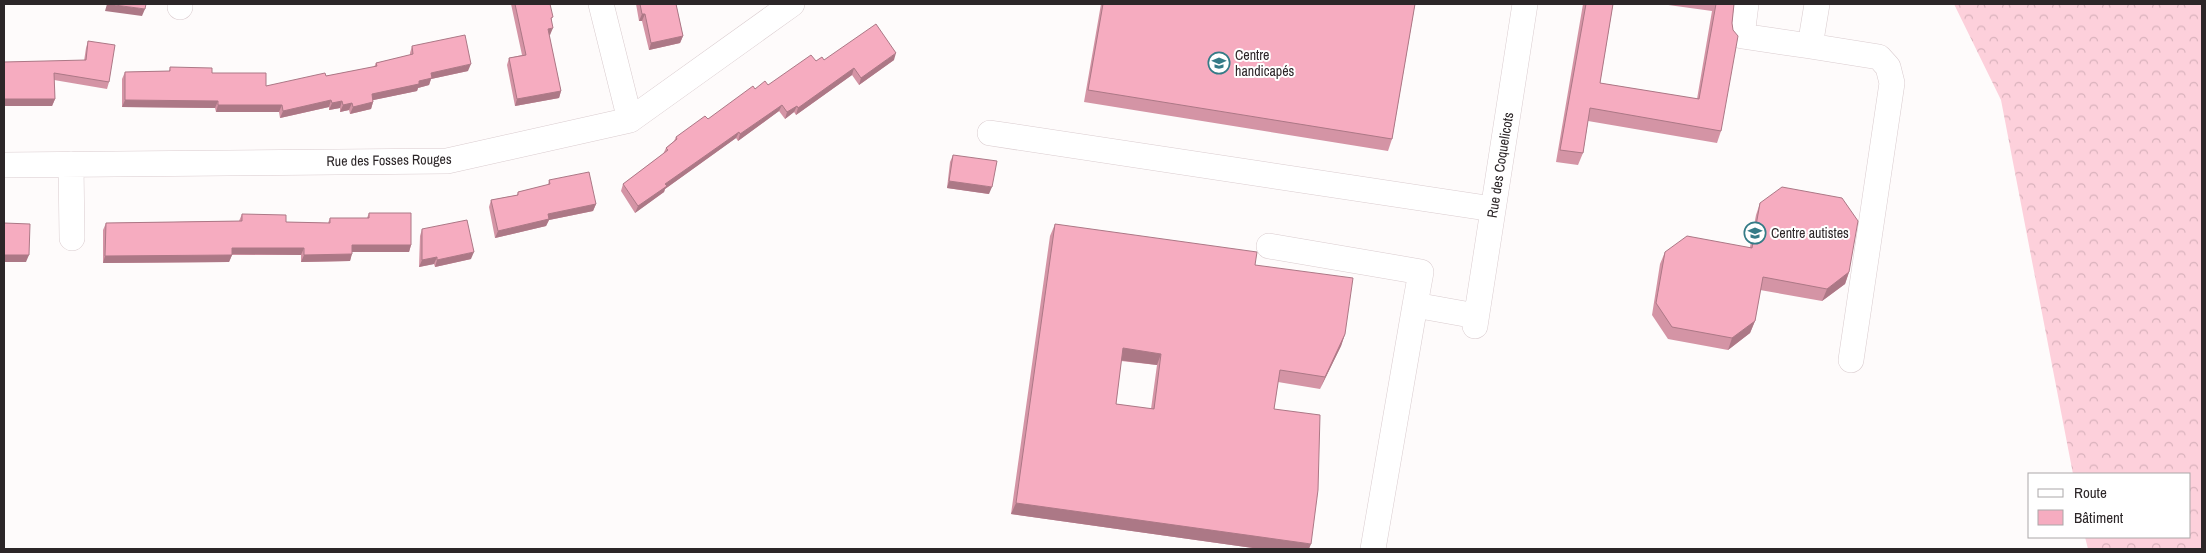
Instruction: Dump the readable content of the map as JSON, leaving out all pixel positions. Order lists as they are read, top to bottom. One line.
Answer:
{"streets":{"street":["Rue des Fosses Rouges","Rue des Coquelicots"]},"places":{"school or university":["Centre handicapés","Centre autistes"]},"legend":["Route","Bâtiment"]}
